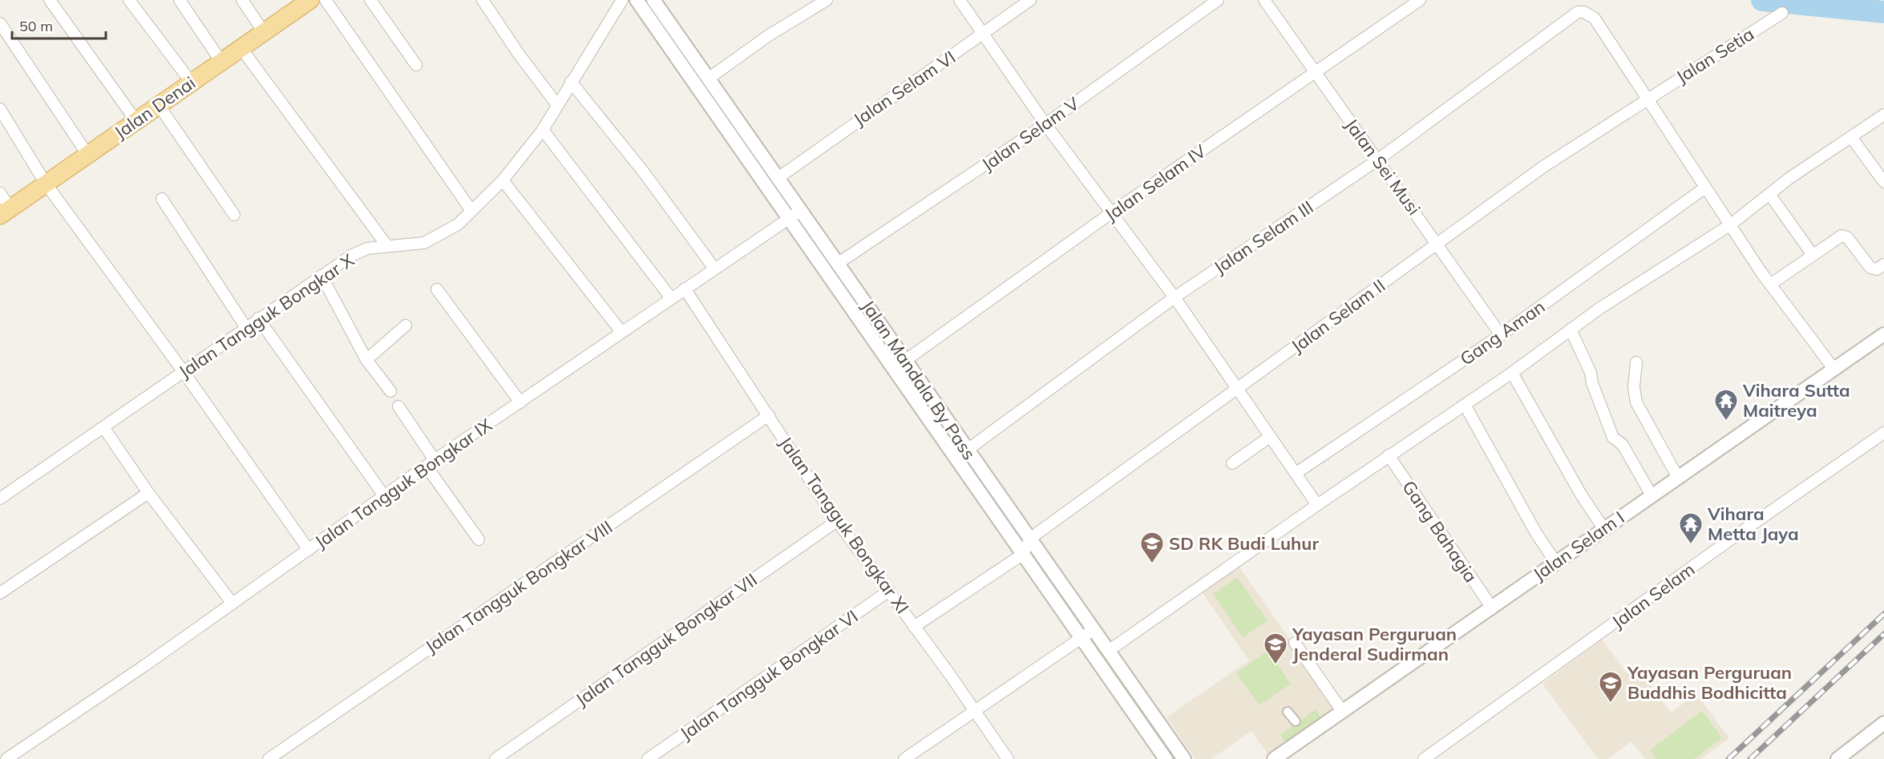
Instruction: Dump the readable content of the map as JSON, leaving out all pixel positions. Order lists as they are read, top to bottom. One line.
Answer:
{"streets":{"main road":["Jalan Denai"],"street":["Jalan Setia","Jalan Selam VI","Jalan Selam V","Jalan Sei Musi","Jalan Selam IV","Jalan Selam III","Jalan Tangguk Bongkar X","Jalan Selam II","Gang Aman","Jalan Mandala By Pass","Jalan Tangguk Bongkar IX","Jalan Tangguk Bongkar XI","Gang Bahagia","Jalan Selam I","Jalan Tangguk Bongkar VIII","Jalan Selam","Jalan Tangguk Bongkar VII","Jalan Tangguk Bongkar VI"]},"crossings":[["Jalan Setia","Jalan Selam III"],["Jalan Setia","Jalan Selam II"],["Jalan Selam VI","Jalan Mandala By Pass"],["Jalan Selam V","Jalan Mandala By Pass"],["Jalan Sei Musi","Jalan Selam IV"],["Jalan Sei Musi","Jalan Selam III"],["Jalan Sei Musi","Jalan Selam II"],["Jalan Sei Musi","Gang Aman"],["Jalan Selam IV","Jalan Mandala By Pass"],["Jalan Selam III","Jalan Selam II"],["Jalan Selam III","Jalan Mandala By Pass"],["Jalan Selam II","Jalan Mandala By Pass"],["Jalan Mandala By Pass","Jalan Tangguk Bongkar IX"],["Jalan Tangguk Bongkar IX","Jalan Tangguk Bongkar XI"],["Jalan Tangguk Bongkar XI","Jalan Tangguk Bongkar VIII"],["Jalan Tangguk Bongkar XI","Jalan Tangguk Bongkar VII"],["Jalan Tangguk Bongkar XI","Jalan Tangguk Bongkar VI"],["Gang Bahagia","Jalan Selam I"]],"places":{"temple":["Vihara Sutta Maitreya","Vihara Metta Jaya"],"school or university":["SD RK Budi Luhur","Yayasan Perguruan Jenderal Sudirman","Yayasan Perguruan Buddhis Bodhicitta"]},"scale_bar":"50 m"}
